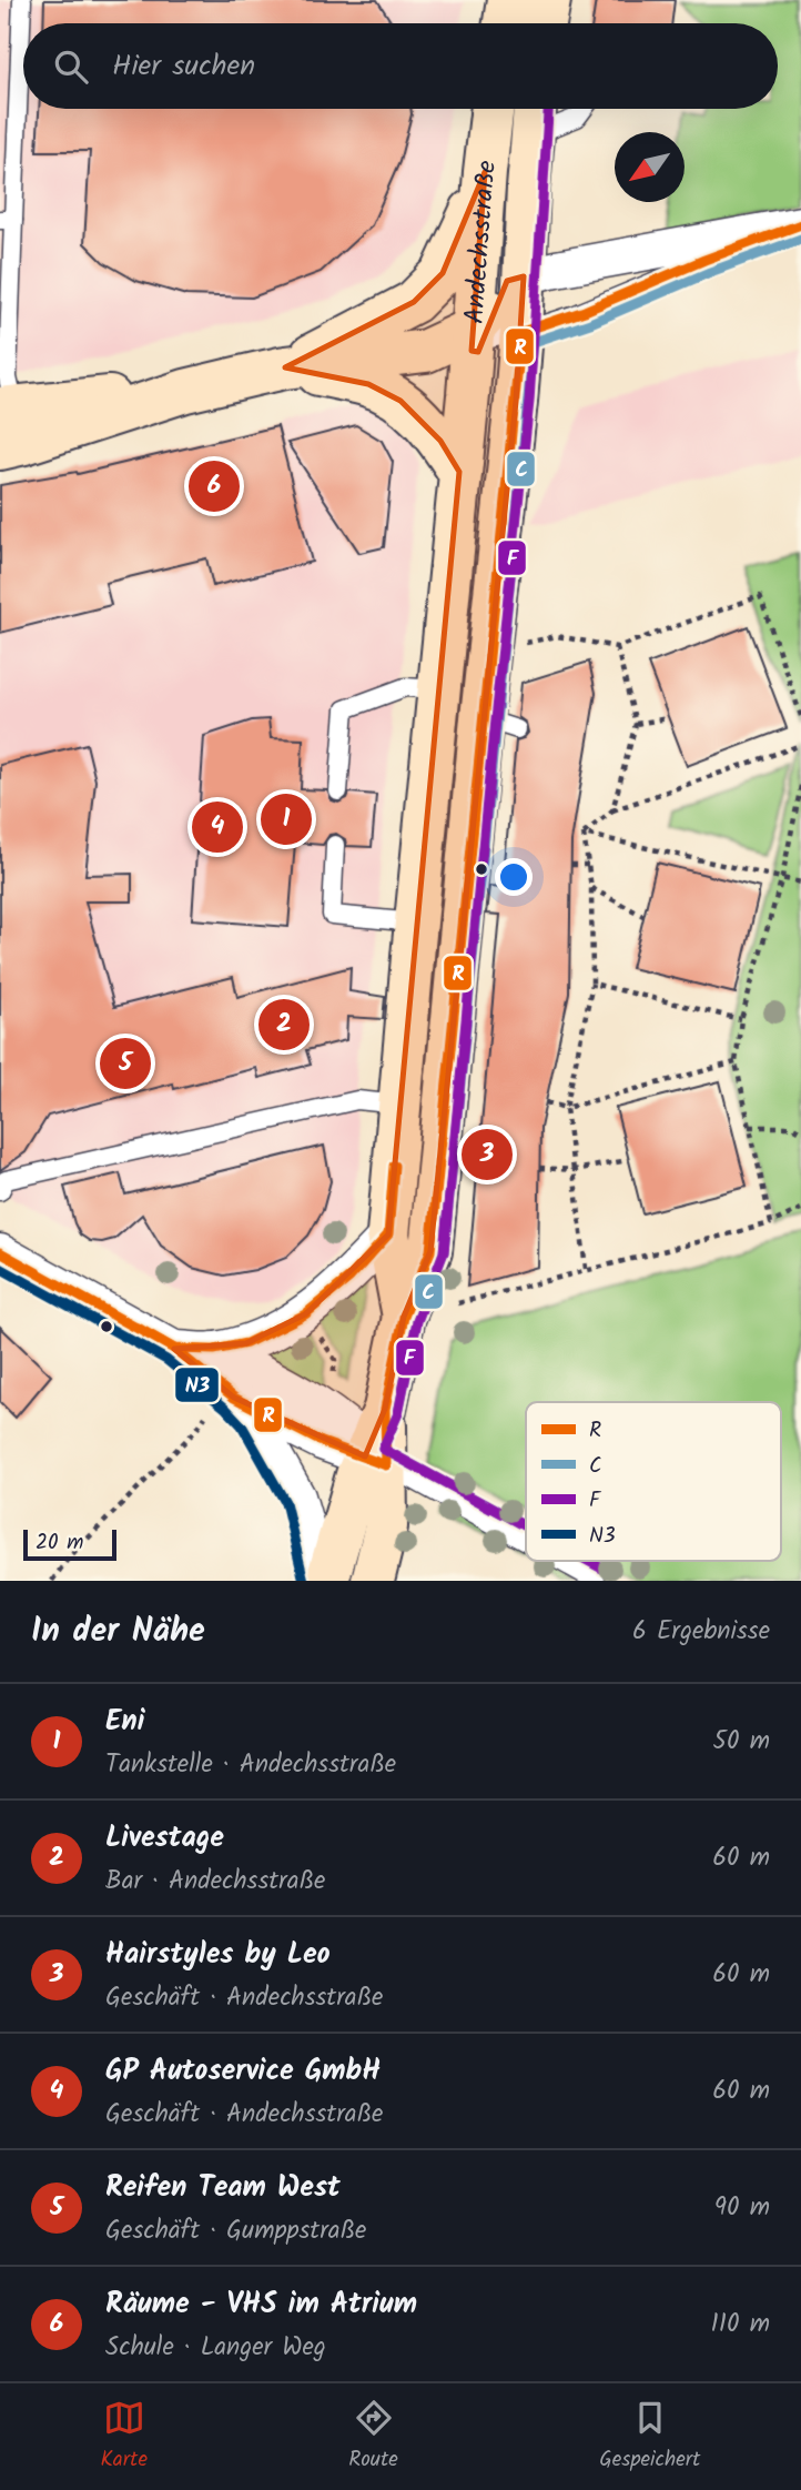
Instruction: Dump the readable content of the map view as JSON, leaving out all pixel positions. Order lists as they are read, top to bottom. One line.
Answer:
{"streets":{"street":["Andechsstraße"]},"lines":["transit line F","transit line R","transit line C","transit line N3"],"legend":["R","C","F","N3"],"scale_bar":"20 m","north":"bottom left","page":{"search":"Hier suchen","pins":["6","1","4","2","5","3"],"scale":"20 m","heading":["In der Nähe","6 Ergebnisse"],"list":[{"mark":"1","name":"Eni","note":"Tankstelle · Andechsstraße","value":"50 m"},{"mark":"2","name":"Livestage","note":"Bar · Andechsstraße","value":"60 m"},{"mark":"3","name":"Hairstyles by Leo","note":"Geschäft · Andechsstraße","value":"60 m"},{"mark":"4","name":"GP Autoservice GmbH","note":"Geschäft · Andechsstraße","value":"60 m"},{"mark":"5","name":"Reifen Team West","note":"Geschäft · Gumppstraße","value":"90 m"},{"mark":"6","name":"Räume - VHS im Atrium","note":"Schule · Langer Weg","value":"110 m"}],"nav":["Karte","Route","Gespeichert"]}}
